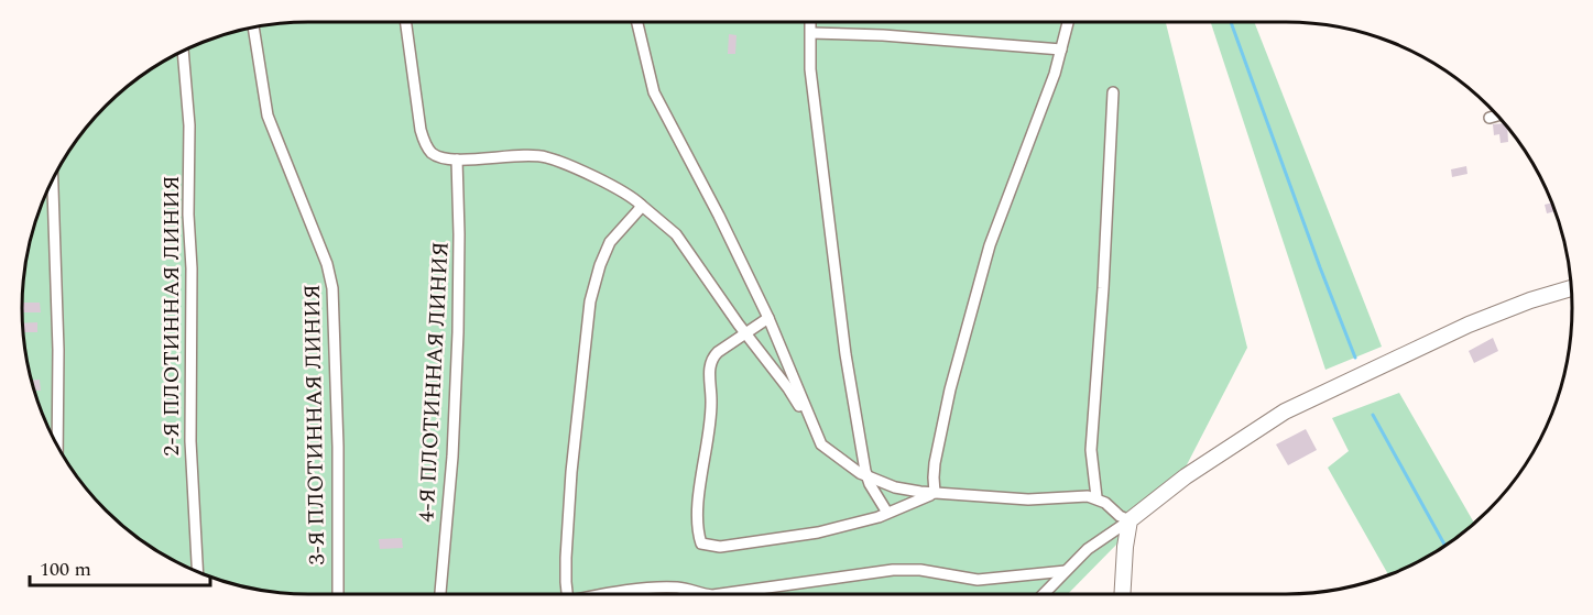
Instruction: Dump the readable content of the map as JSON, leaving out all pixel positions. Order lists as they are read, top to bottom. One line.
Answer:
{"streets":{"street":["2-Я ПЛОТИННАЯ ЛИНИЯ","4-Я ПЛОТИННАЯ ЛИНИЯ","3-Я ПЛОТИННАЯ ЛИНИЯ"]},"scale_bar":"100 m"}
